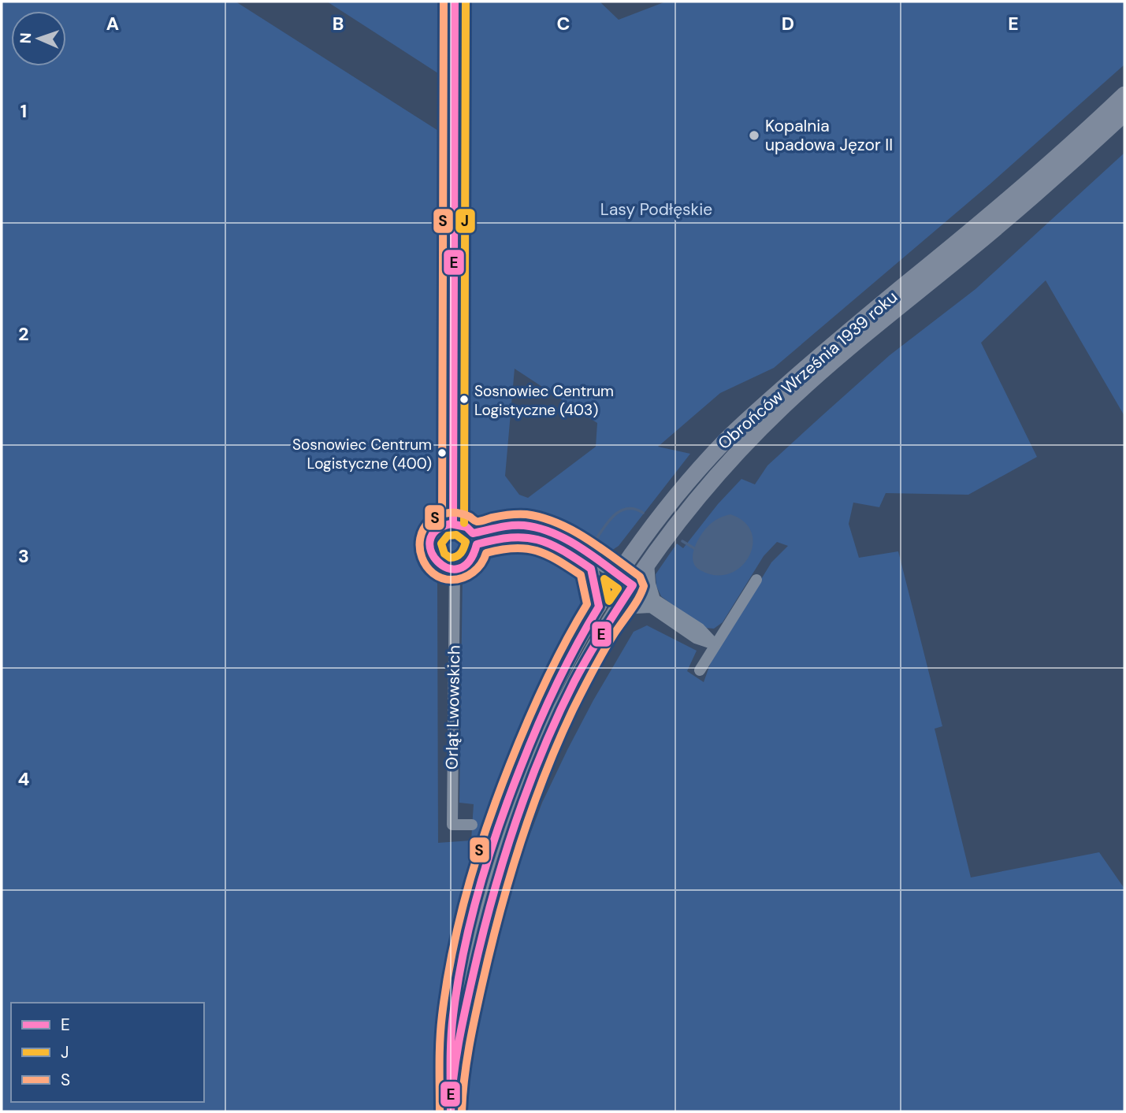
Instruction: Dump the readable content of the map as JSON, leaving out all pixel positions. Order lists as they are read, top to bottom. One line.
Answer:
{"streets":{"main road":["Obrońców Września 1939 roku"],"street":["Orląt Lwowskich"]},"parks":["Lasy Podłęskie"],"places":["Kopalnia upadowa Jęzor II","Sosnowiec Centrum Logistyczne (403)","Sosnowiec Centrum Logistyczne (400)"],"lines":["transit line E","transit line J","transit line S"],"legend":["E","J","S"],"north":"left","grid":{"columns":["A","B","C","D","E"],"rows":["1","2","3","4"]}}
